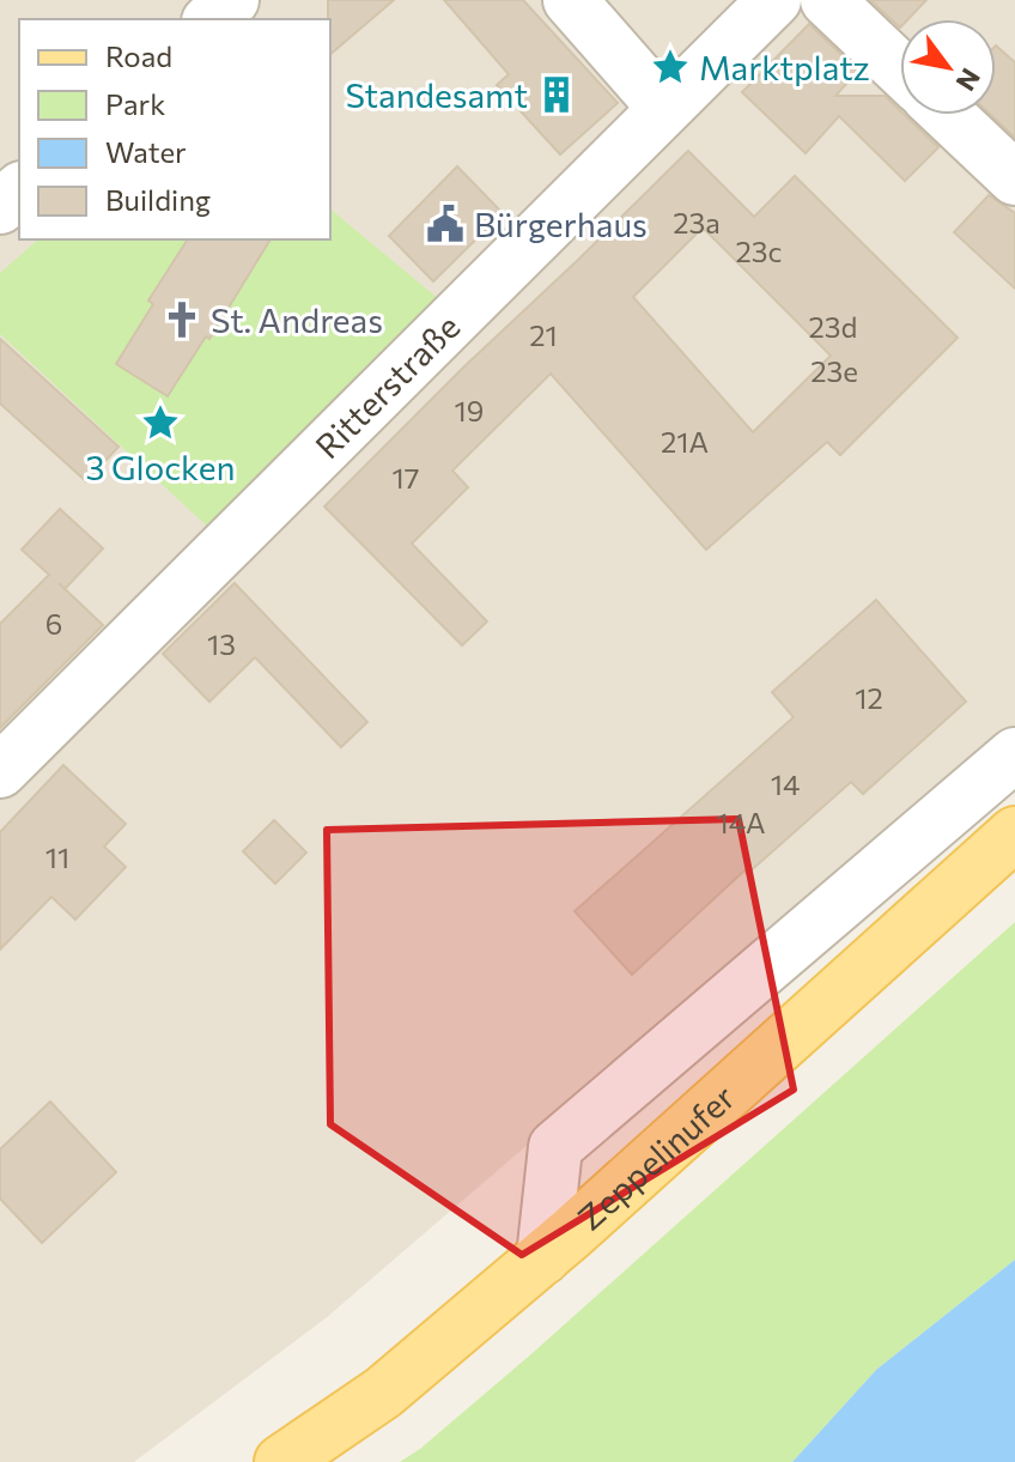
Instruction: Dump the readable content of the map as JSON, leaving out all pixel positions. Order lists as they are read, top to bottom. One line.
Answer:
{"streets":{"main road":["Zeppelinufer"],"street":["Ritterstraße"]},"places":{"place":["Marktplatz","3 Glocken"],"building":["Standesamt"],"public building":["Bürgerhaus"],"church":["St. Andreas"]},"house_numbers":["23a","23c","23d","21","23e","19","21A","17","6","13","12","14","14A","11"],"legend":["Road","Park","Water","Building"],"north":"bottom right"}
